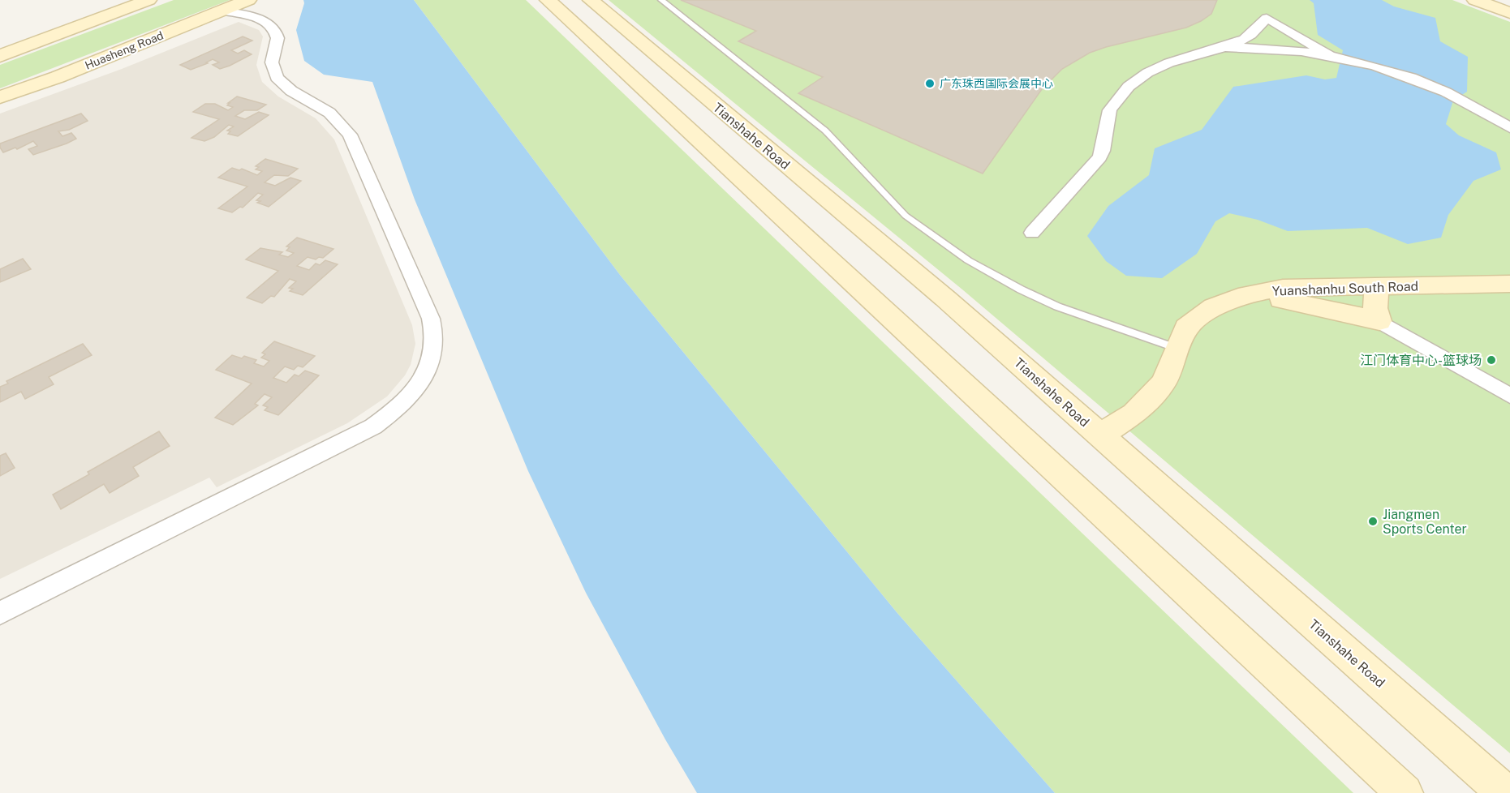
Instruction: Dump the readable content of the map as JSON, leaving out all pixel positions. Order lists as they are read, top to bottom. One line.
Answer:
{"streets":{"main road":["Huasheng Road","Tianshahe Road","Yuanshanhu South Road"]},"crossings":[["Tianshahe Road","Yuanshanhu South Road"]],"places":["广东珠西国际会展中心","江门体育中心-篮球场","Jiangmen Sports Center"]}
